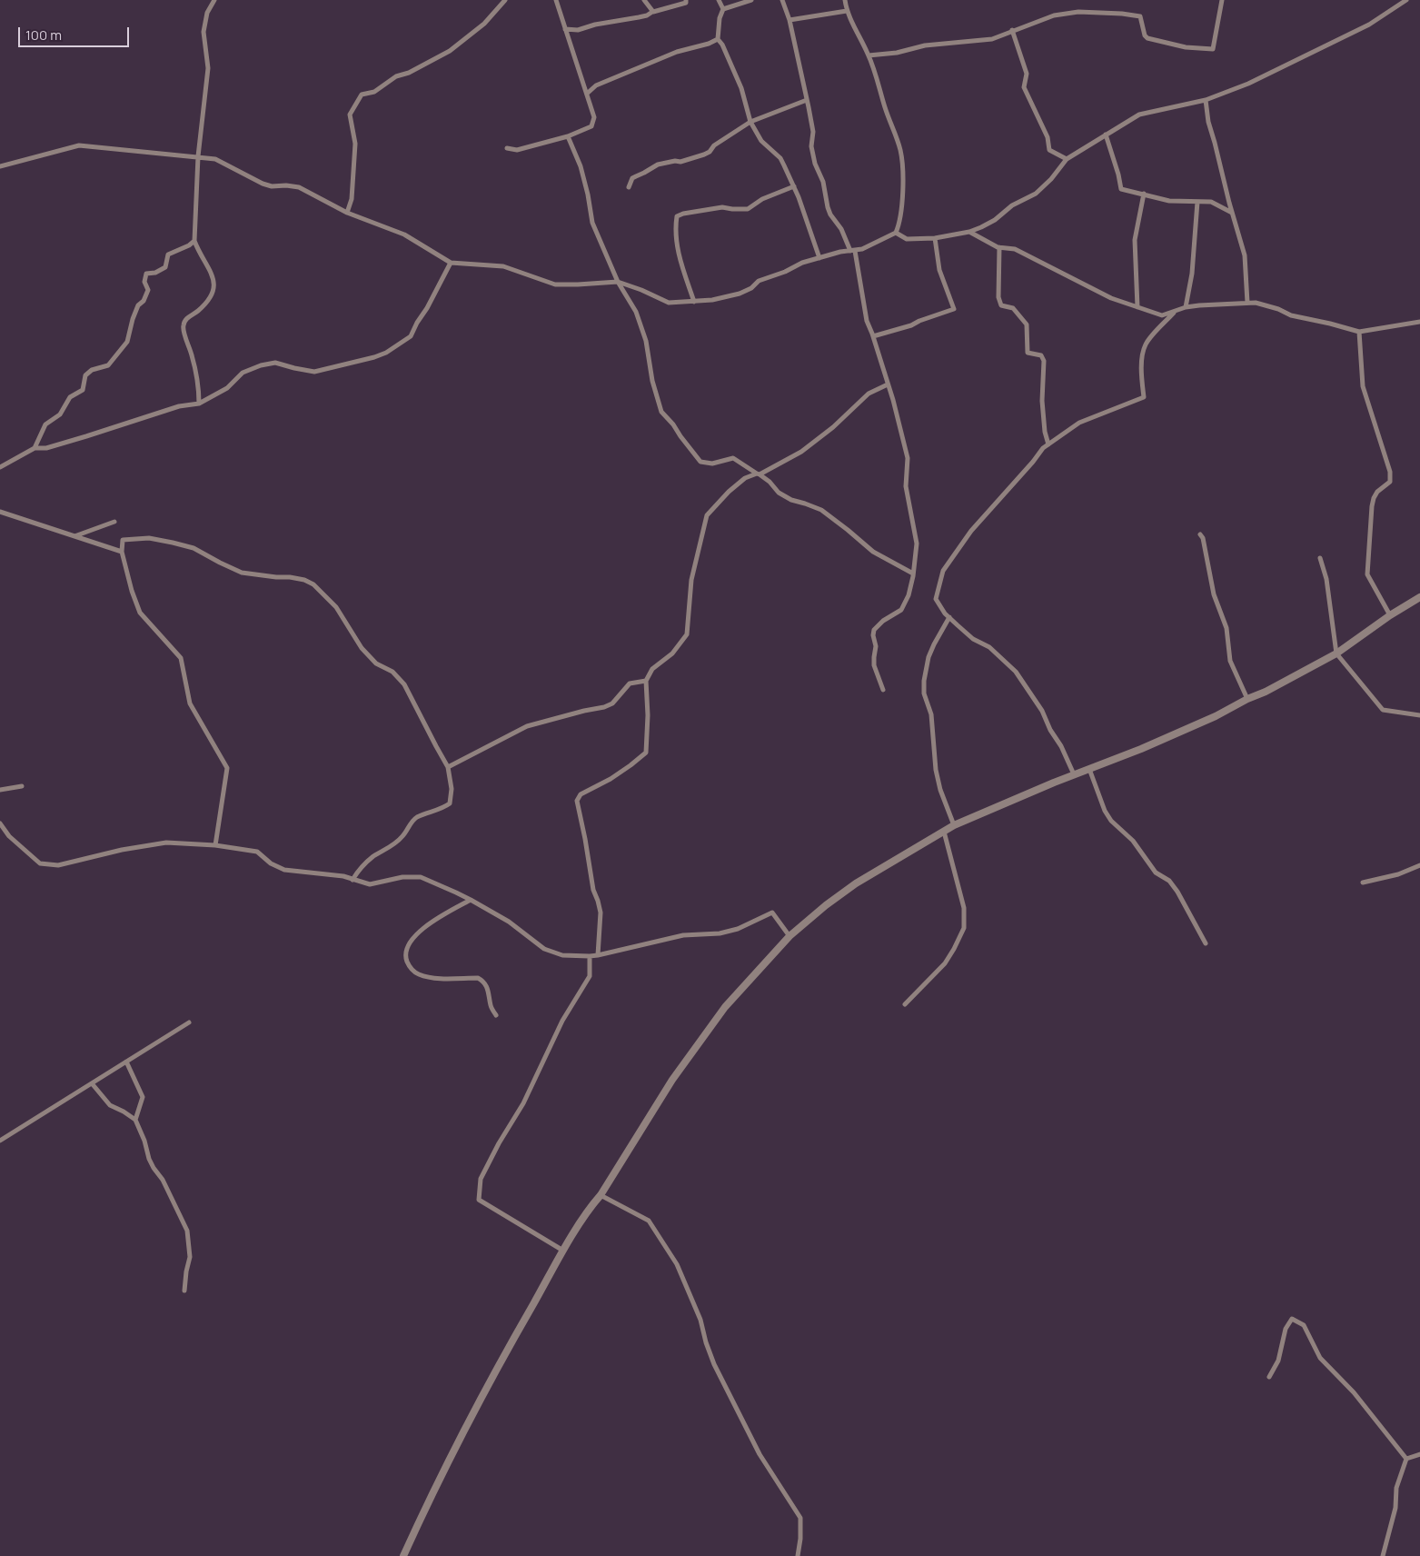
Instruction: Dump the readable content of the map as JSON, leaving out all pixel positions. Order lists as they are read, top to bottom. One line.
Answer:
{"scale_bar":"100 m"}
